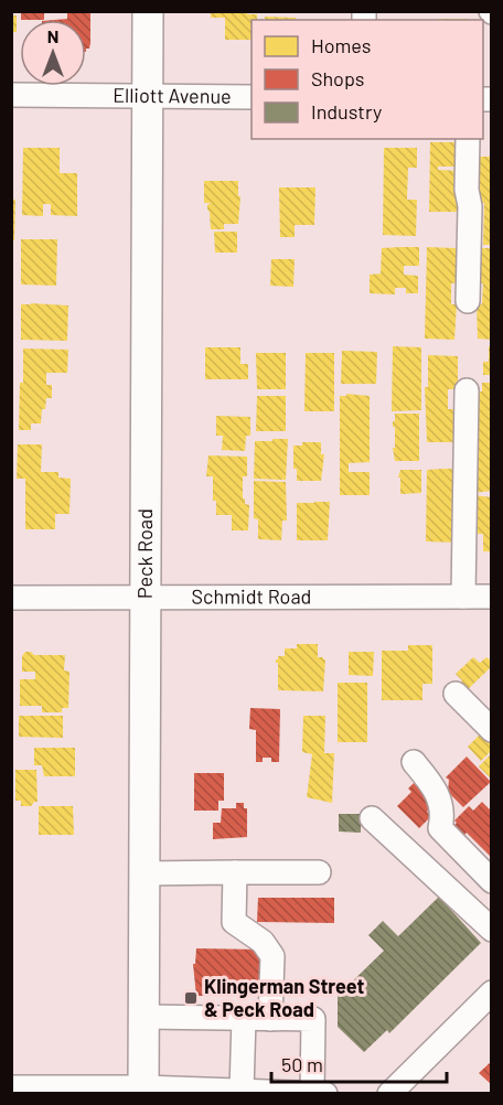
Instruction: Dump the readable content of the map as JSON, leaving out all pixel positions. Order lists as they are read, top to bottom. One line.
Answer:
{"streets":{"main road":["Peck Road"],"street":["Elliott Avenue","Schmidt Road"]},"crossings":[["Elliott Avenue","Peck Road"],["Peck Road","Schmidt Road"]],"places":{"transit":["Klingerman Street & Peck Road"]},"legend":["Homes","Shops","Industry"],"scale_bar":"50 m","north":"top"}
